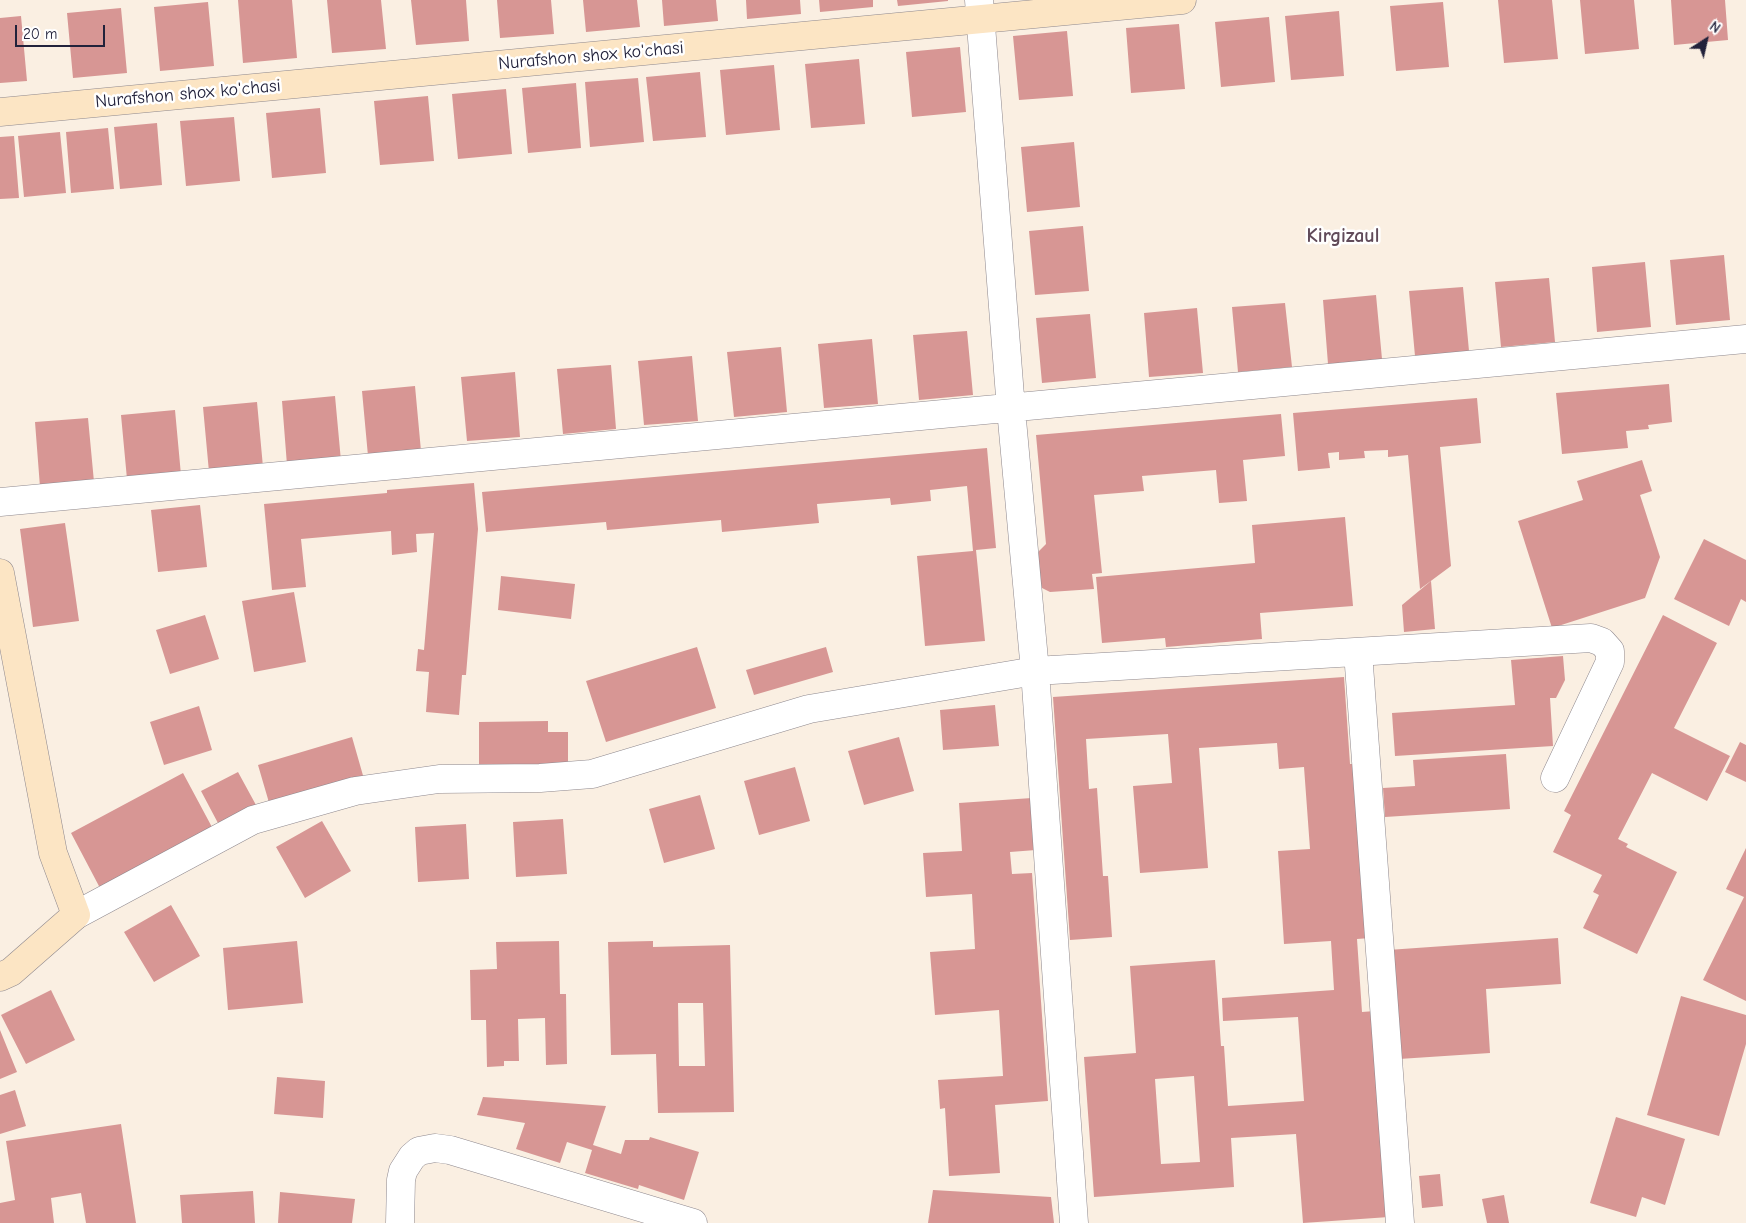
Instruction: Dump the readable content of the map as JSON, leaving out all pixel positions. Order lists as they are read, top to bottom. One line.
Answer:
{"streets":{"street":["Nurafshon shox ko'chasi"]},"districts":["Kirgizaul"],"scale_bar":"20 m","north":"top right"}
